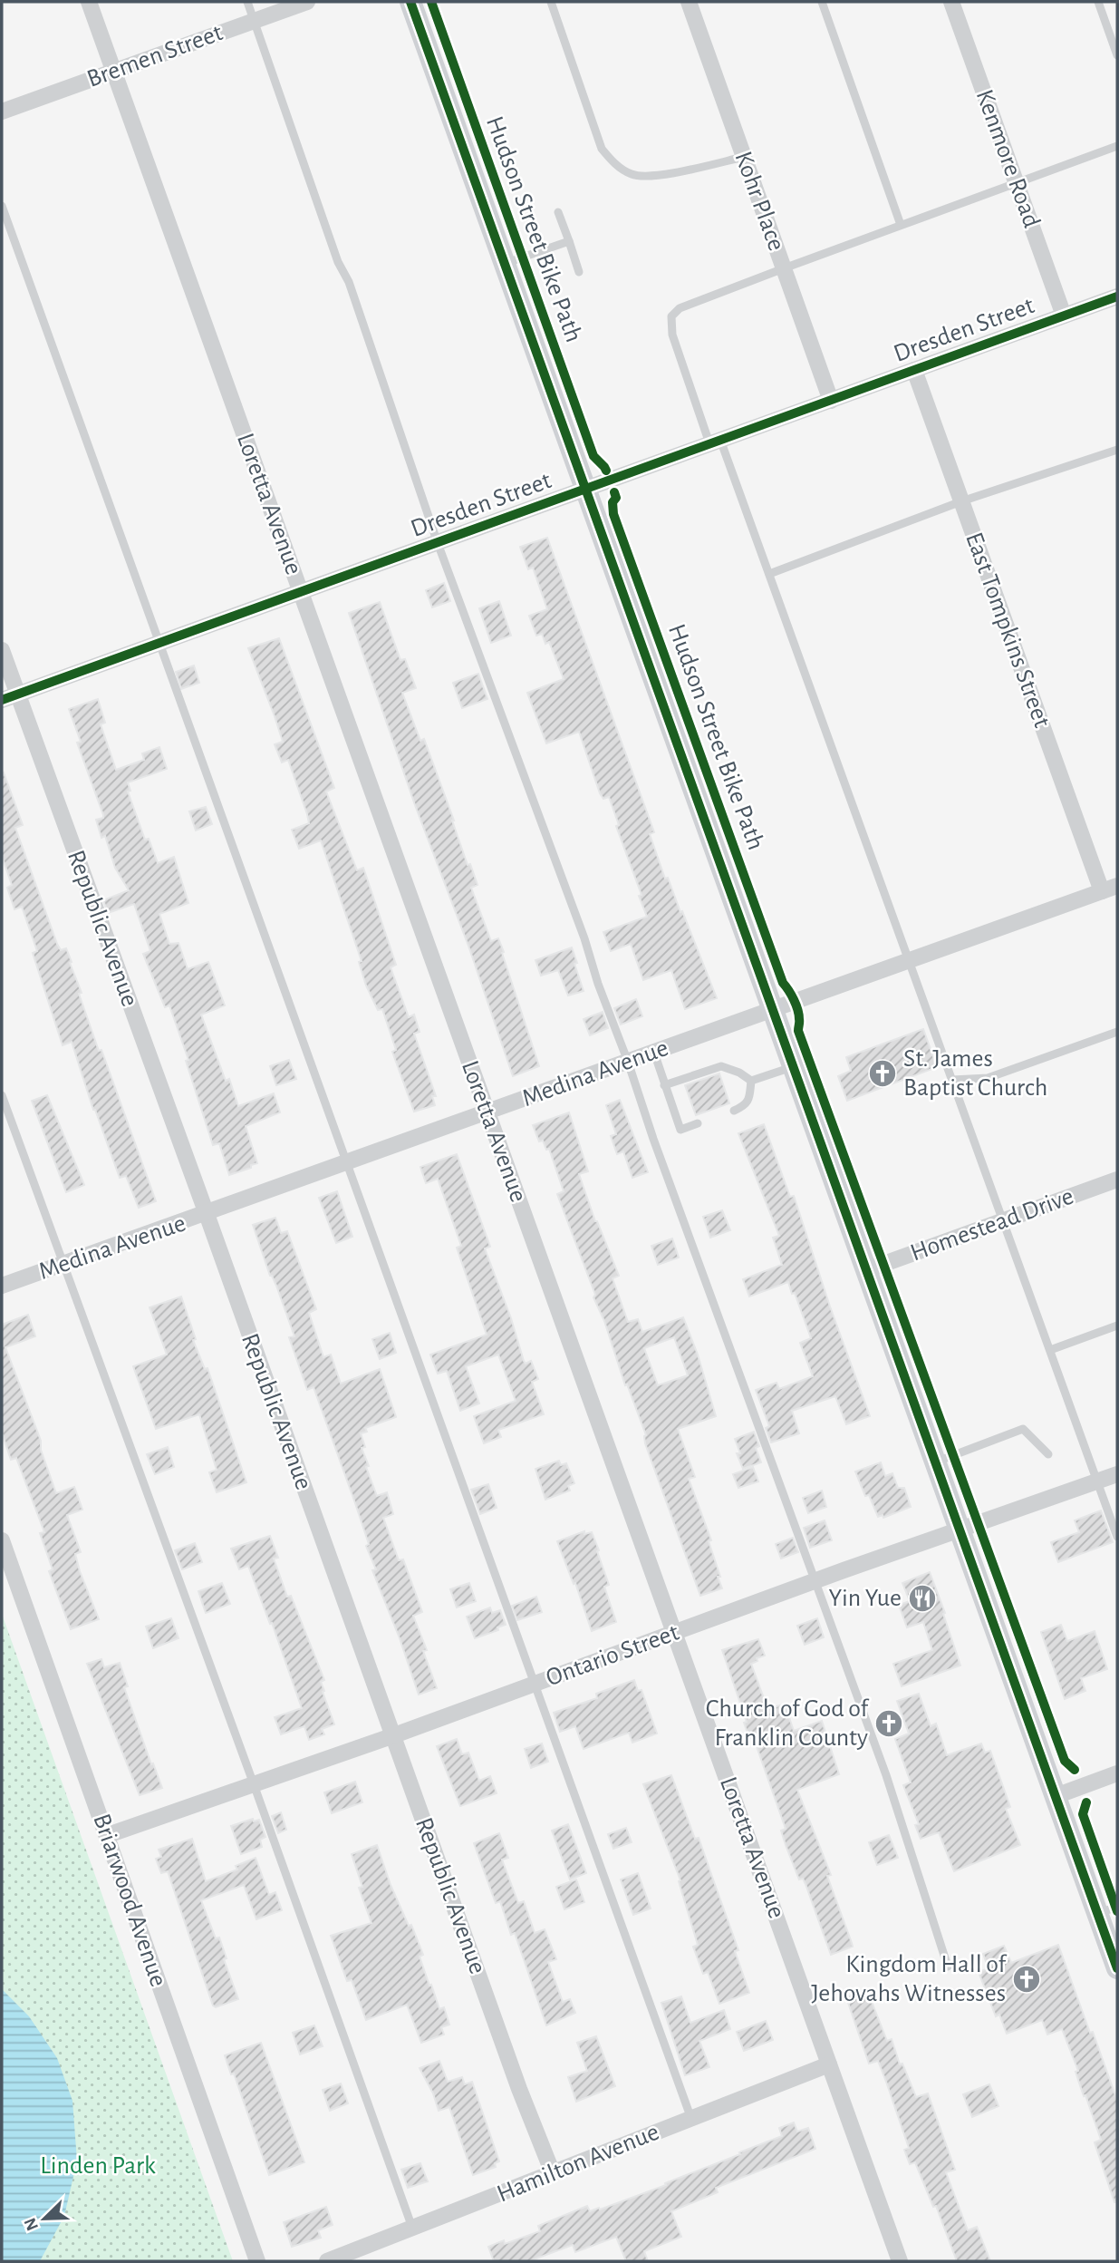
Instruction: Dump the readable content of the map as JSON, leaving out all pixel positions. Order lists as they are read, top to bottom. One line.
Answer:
{"streets":{"street":["Bremen Street","Kenmore Road","Kohr Place","Dresden Street","Loretta Avenue","East Tompkins Street","Republic Avenue","Medina Avenue","Homestead Drive","Ontario Street","Briarwood Avenue","Hamilton Avenue"],"cycle path":["Hudson Street Bike Path"]},"crossings":[["Bremen Street","Loretta Avenue"],["Kenmore Road","Dresden Street"],["Kohr Place","Dresden Street"],["Dresden Street","Loretta Avenue"],["Dresden Street","East Tompkins Street"],["Dresden Street","Republic Avenue"],["Loretta Avenue","Medina Avenue"],["Loretta Avenue","Ontario Street"],["Loretta Avenue","Hamilton Avenue"],["East Tompkins Street","Medina Avenue"],["Republic Avenue","Medina Avenue"],["Republic Avenue","Ontario Street"],["Republic Avenue","Hamilton Avenue"],["Ontario Street","Briarwood Avenue"]],"parks":["Linden Park"],"places":{"church":["St. James Baptist Church","Church of God of Franklin County","Kingdom Hall of Jehovahs Witnesses"],"restaurant":["Yin Yue"]},"north":"bottom left"}
